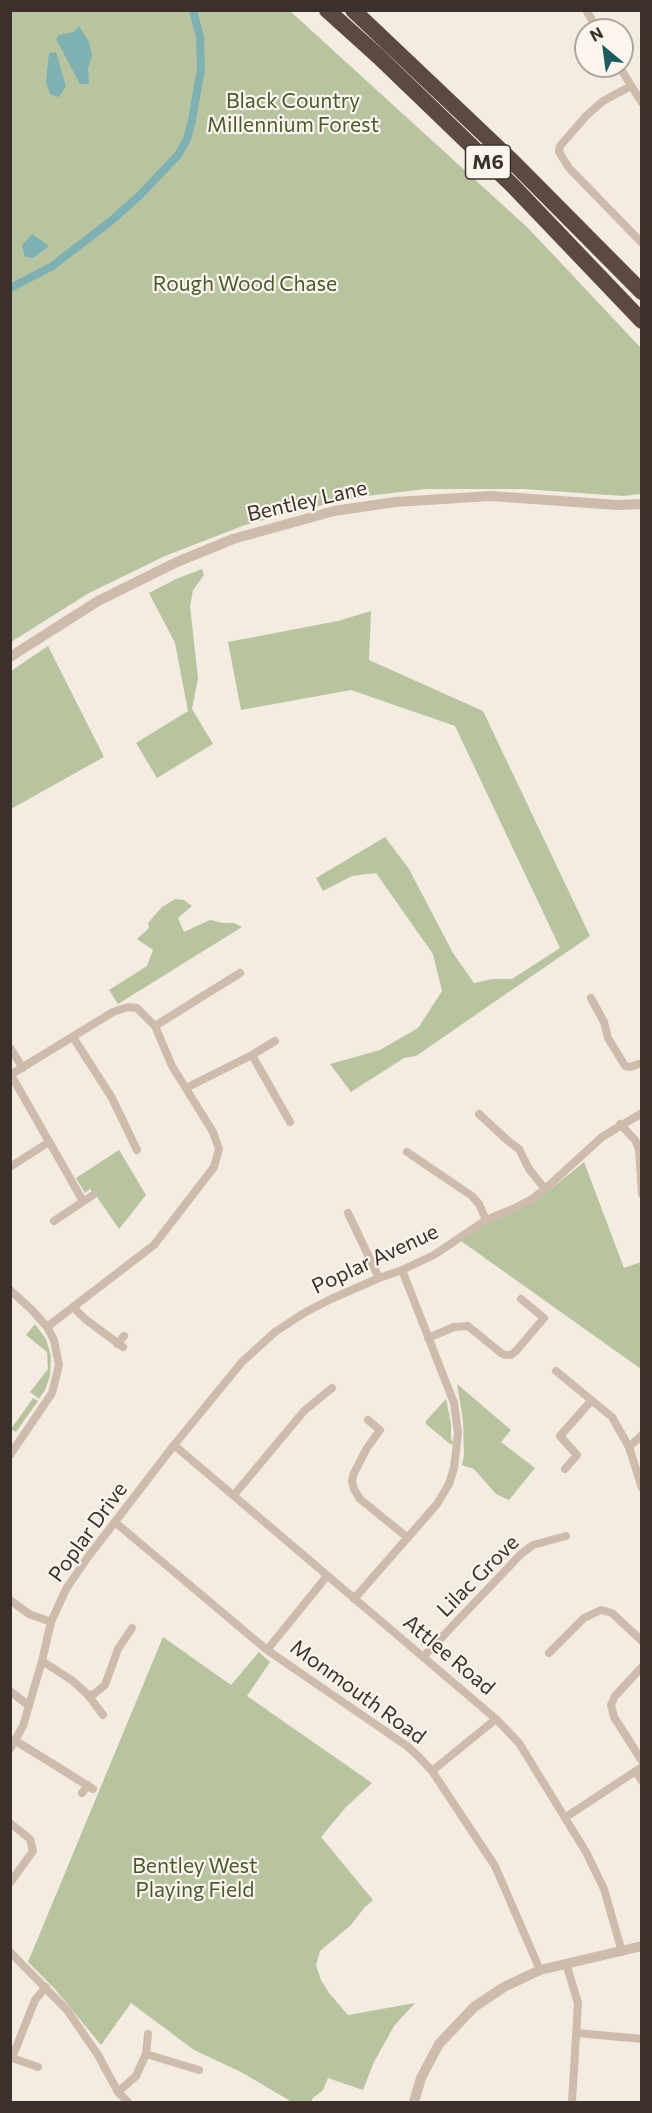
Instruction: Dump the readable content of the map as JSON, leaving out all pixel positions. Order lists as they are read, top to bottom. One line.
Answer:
{"streets":{"highway":["M6"],"street":["Bentley Lane","Poplar Avenue","Poplar Drive","Lilac Grove","Attlee Road","Monmouth Road"]},"crossings":[["Poplar Avenue","Poplar Drive"],["Poplar Avenue","Attlee Road"],["Poplar Drive","Attlee Road"],["Poplar Drive","Monmouth Road"],["Lilac Grove","Attlee Road"]],"parks":["Black Country Millennium Forest","Rough Wood Chase","Bentley West Playing Field"],"north":"top left"}
